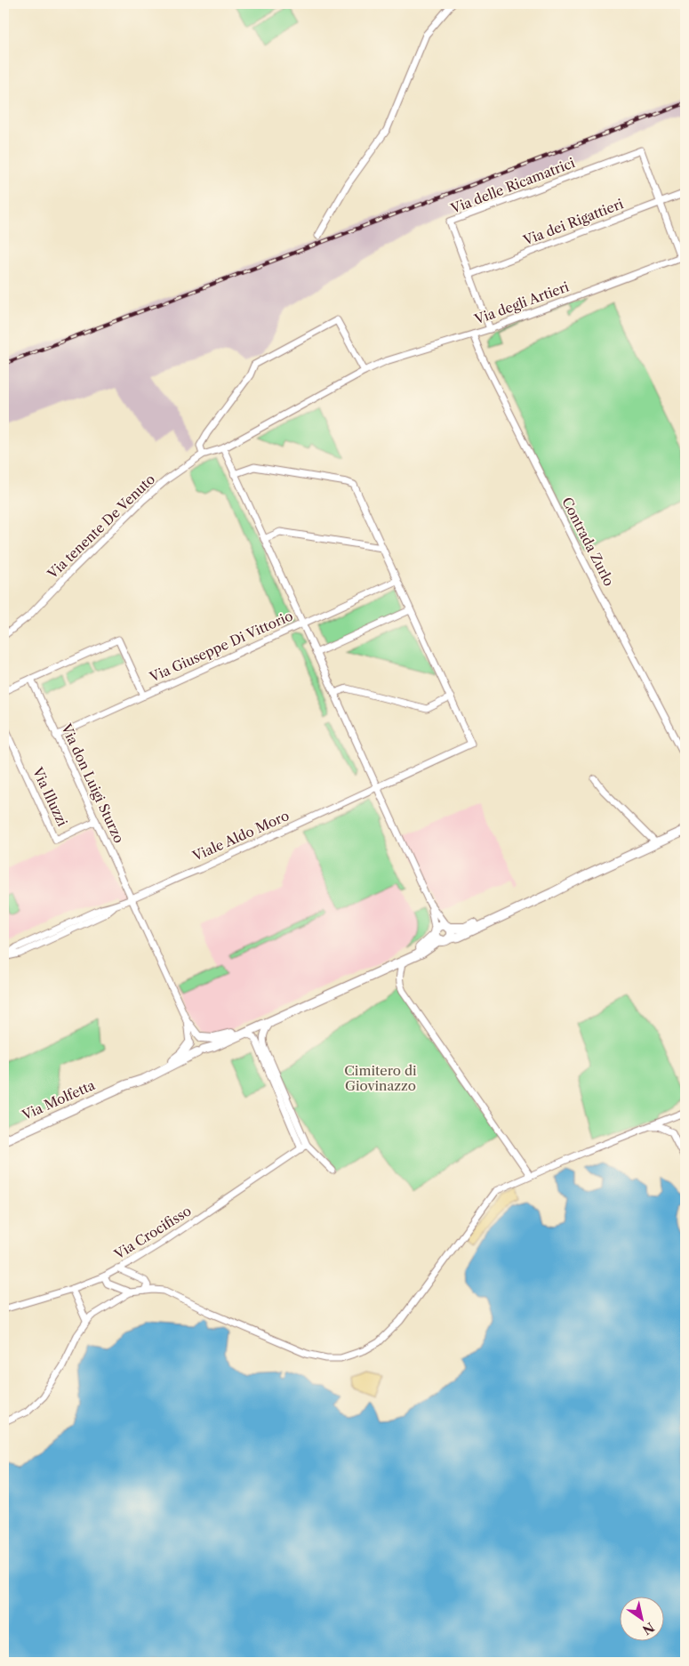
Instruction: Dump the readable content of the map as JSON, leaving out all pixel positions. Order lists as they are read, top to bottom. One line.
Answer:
{"streets":{"main road":["Via Molfetta"],"street":["Via delle Ricamatrici","Via dei Rigattieri","Via degli Artieri","Via tenente De Venuto","Contrada Zurlo","Via Giuseppe Di Vittorio","Via don Luigi Sturzo","Via Illuzzi","Viale Aldo Moro","Via Crocifisso"]},"crossings":[["Via delle Ricamatrici","Via dei Rigattieri"],["Via delle Ricamatrici","Via degli Artieri"],["Via degli Artieri","Via tenente De Venuto"],["Via degli Artieri","Contrada Zurlo"],["Via Giuseppe Di Vittorio","Via don Luigi Sturzo"],["Via don Luigi Sturzo","Via Illuzzi"],["Via don Luigi Sturzo","Viale Aldo Moro"]],"parks":["Cimitero di Giovinazzo"],"north":"bottom right"}
